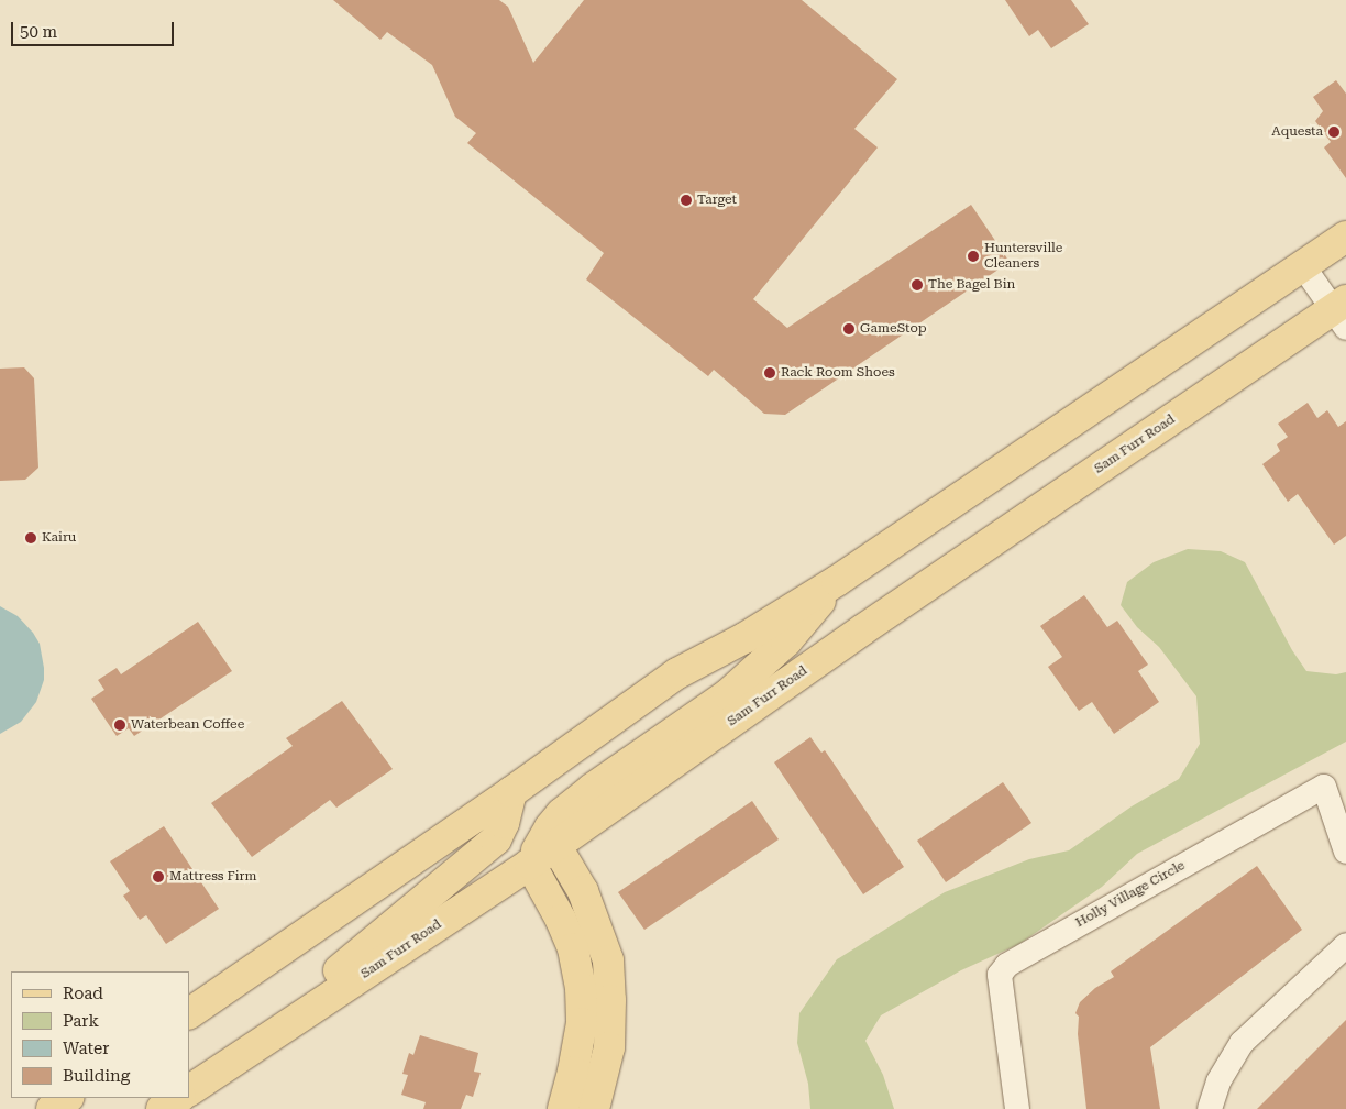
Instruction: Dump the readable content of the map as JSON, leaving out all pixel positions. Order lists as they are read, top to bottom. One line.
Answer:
{"streets":{"main road":["Sam Furr Road"],"street":["Holly Village Circle"]},"places":["Aquesta","Target","Huntersville Cleaners","The Bagel Bin","GameStop","Rack Room Shoes","Kairu","Waterbean Coffee","Mattress Firm"],"legend":["Road","Park","Water","Building"],"scale_bar":"50 m"}
